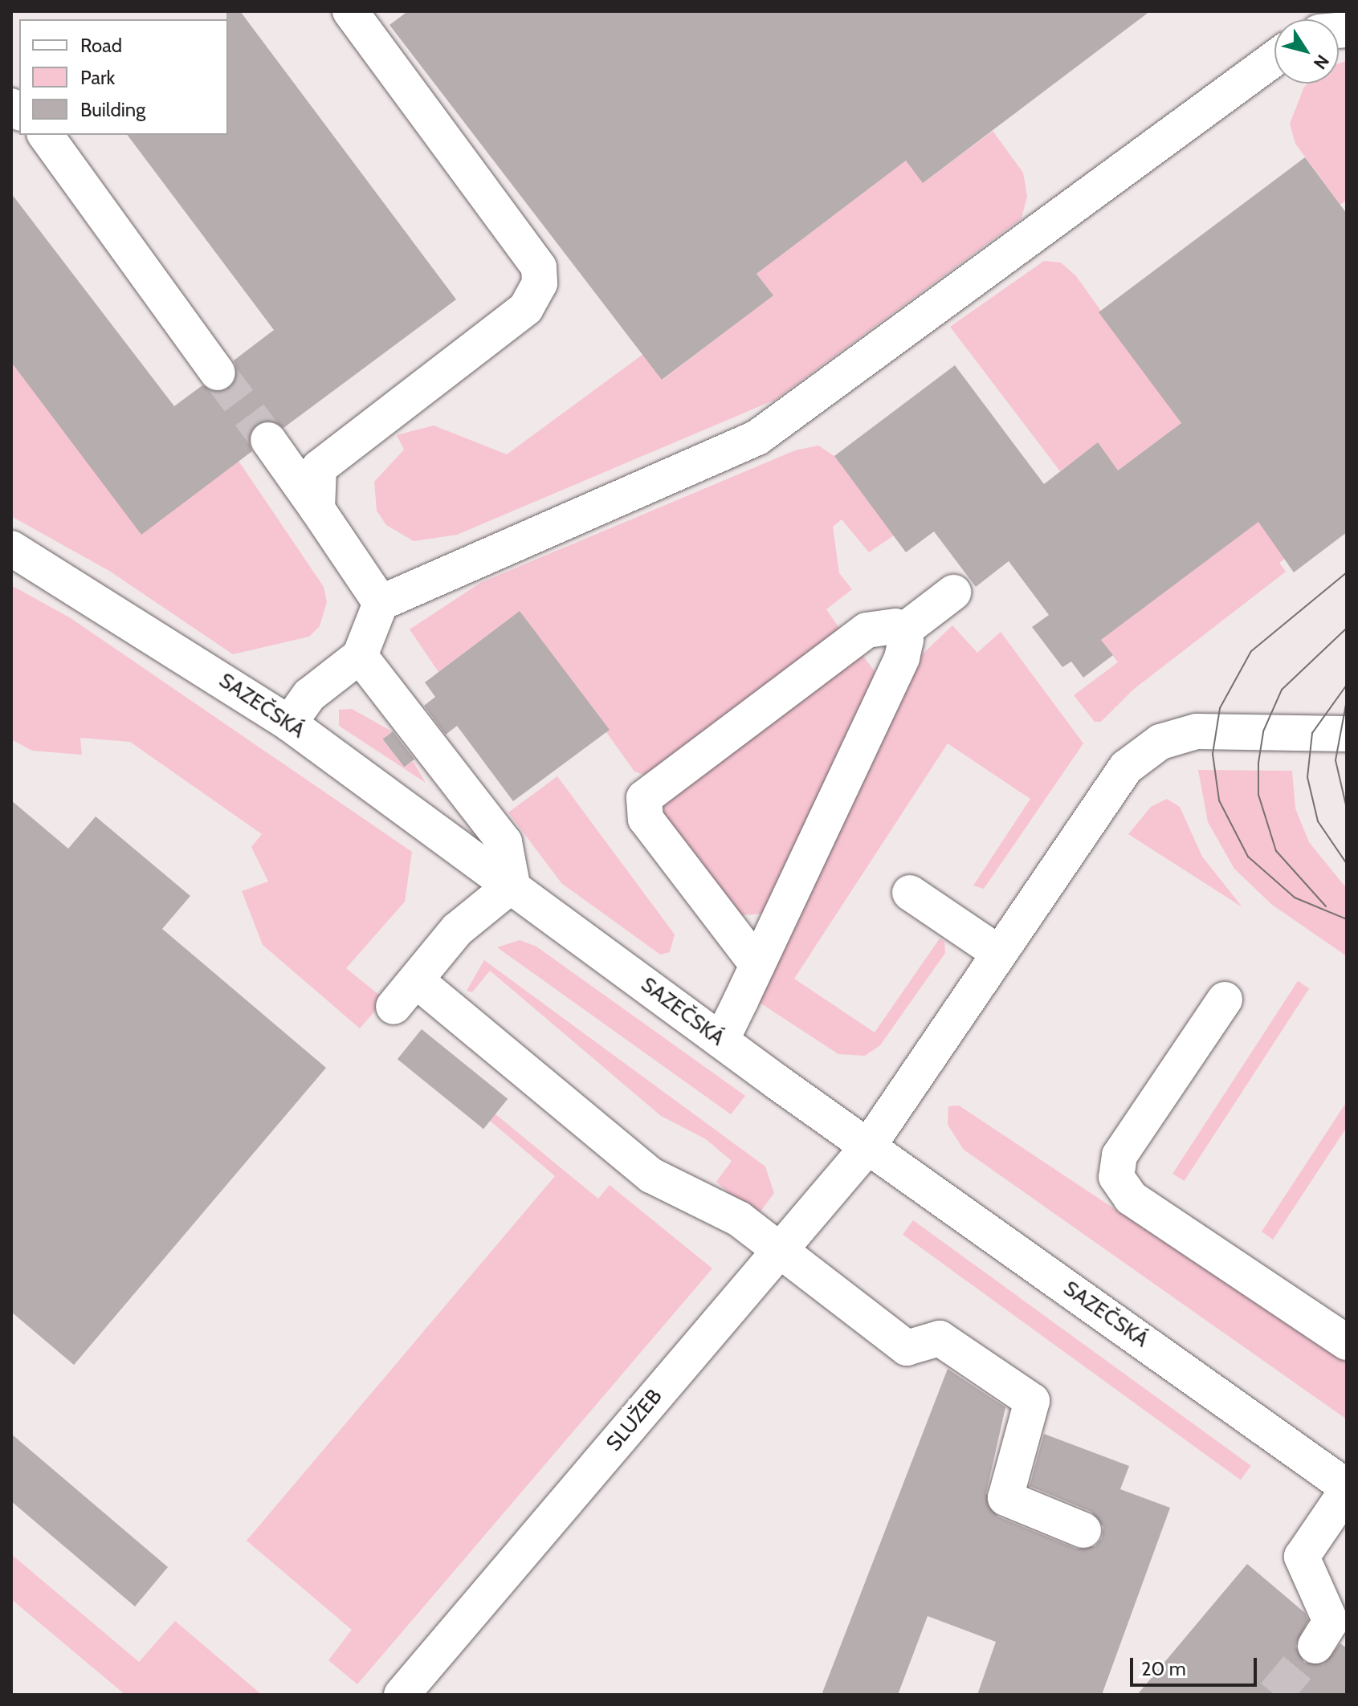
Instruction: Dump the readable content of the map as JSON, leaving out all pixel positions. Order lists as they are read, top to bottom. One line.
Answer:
{"streets":{"street":["SAZEČSKÁ","SLUŽEB"]},"crossings":[["SAZEČSKÁ","SLUŽEB"]],"legend":["Road","Park","Building"],"scale_bar":"20 m","north":"bottom right"}
